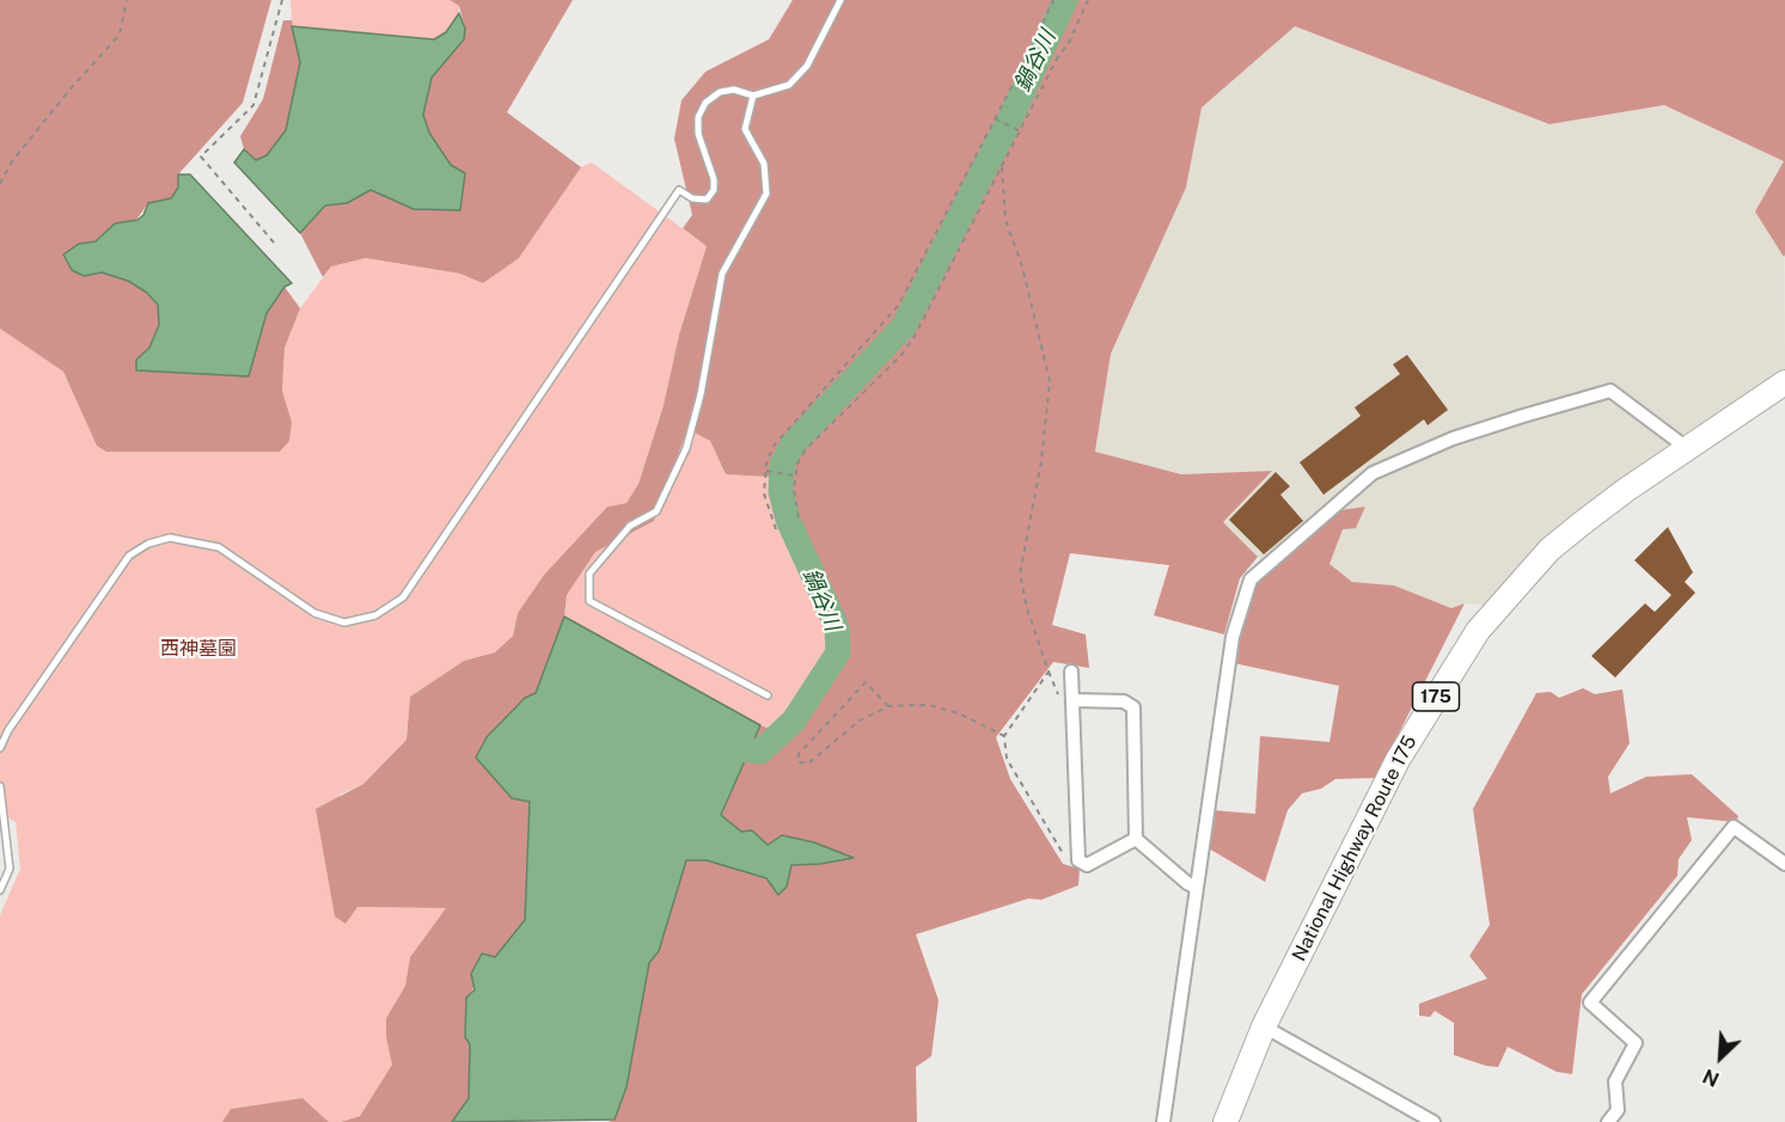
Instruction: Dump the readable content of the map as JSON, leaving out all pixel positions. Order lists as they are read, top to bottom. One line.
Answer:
{"streets":{"highway":["175","National Highway Route 175"]},"water":["鍋谷川"],"parks":["西神墓園"],"north":"bottom left"}
